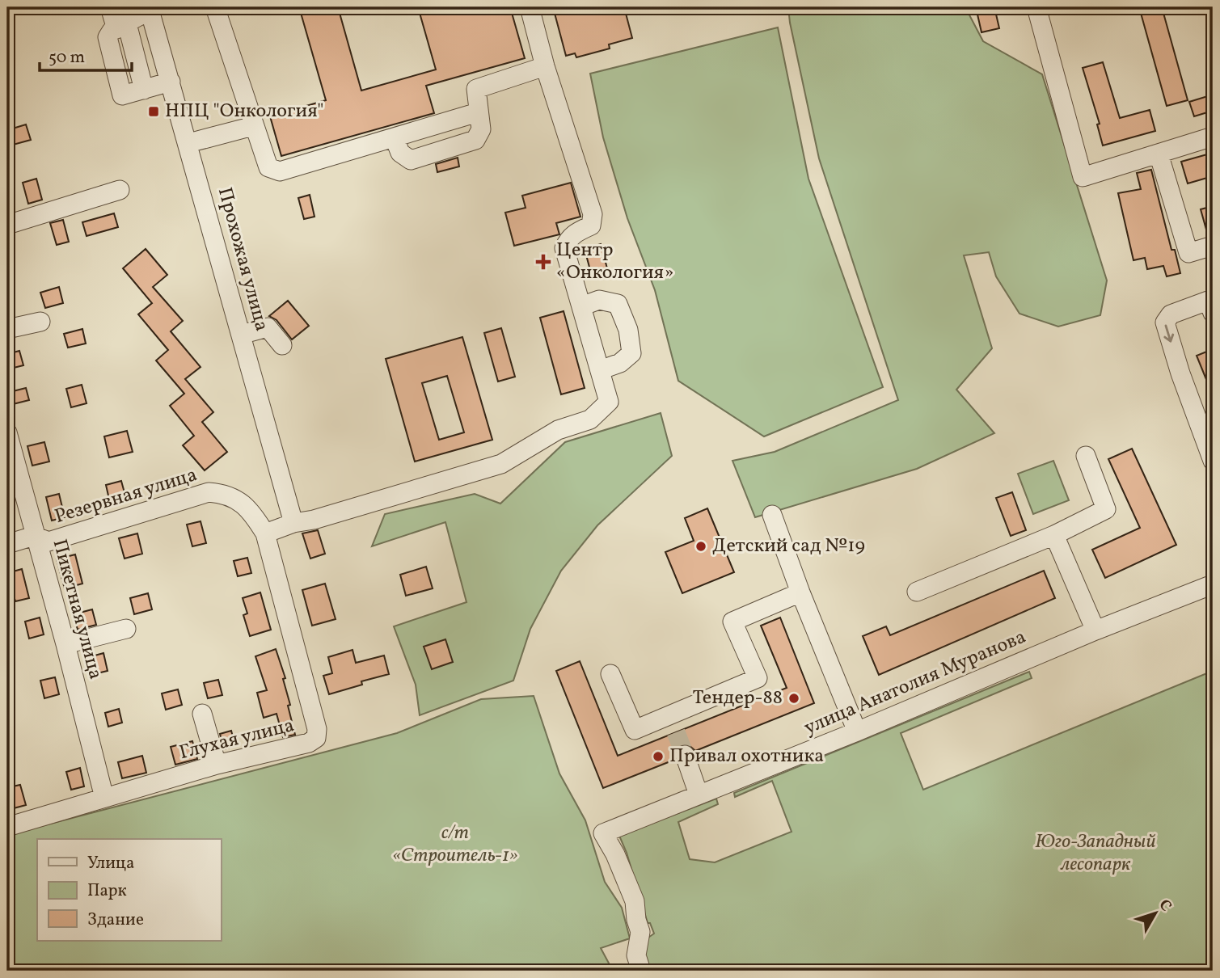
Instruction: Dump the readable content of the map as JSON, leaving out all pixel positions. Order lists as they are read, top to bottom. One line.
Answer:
{"streets":{"street":["Прохожая улица","Резервная улица","Пикетная улица","улица Анатолия Муранова","Глухая улица"]},"crossings":[["Резервная улица","Пикетная улица"],["Резервная улица","Глухая улица"],["Пикетная улица","Глухая улица"]],"parks":["с/т «Строитель-1»","Юго-Западный лесопарк"],"places":{"transit":["НПЦ \"Онкология\""],"health":["Центр «Онкология»"],"other":["Детский сад №19","Тендер-88","Привал охотника"]},"legend":["Улица","Парк","Здание"],"scale_bar":"50 m","north":"top right"}
